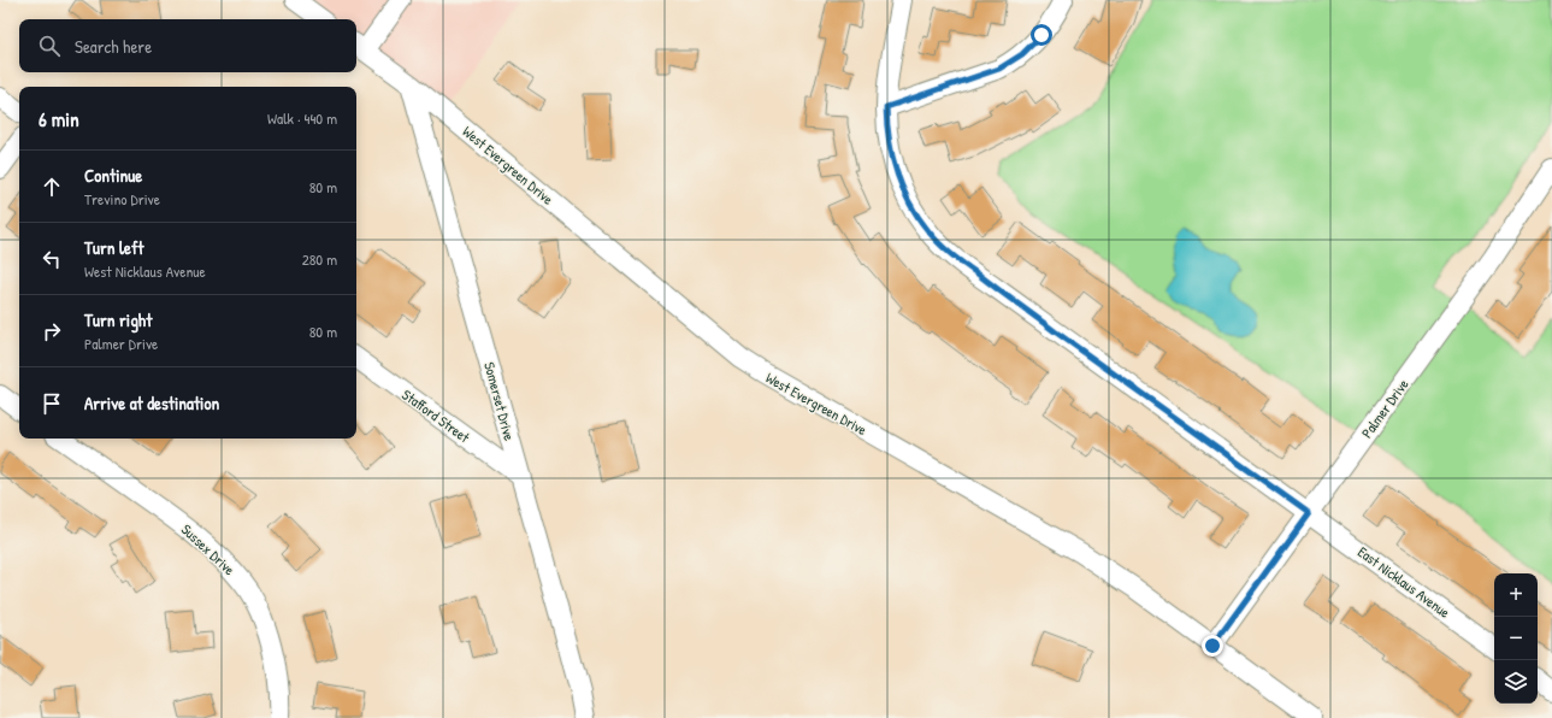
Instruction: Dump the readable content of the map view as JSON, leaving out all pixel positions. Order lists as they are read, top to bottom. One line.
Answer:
{"streets":{"street":["West Evergreen Drive","Somerset Drive","Palmer Drive","Stafford Street","Sussex Drive","East Nicklaus Avenue"]},"crossings":[["West Evergreen Drive","Somerset Drive"],["West Evergreen Drive","Palmer Drive"],["Somerset Drive","Stafford Street"],["Palmer Drive","East Nicklaus Avenue"]],"page":{"search":"Search here","heading":["6 min","Walk · 440 m"],"list":[["Continue","Trevino Drive","80 m"],["Turn left","West Nicklaus Avenue","280 m"],["Turn right","Palmer Drive","80 m"],"Arrive at destination"],"map_buttons":["+","−"]}}
